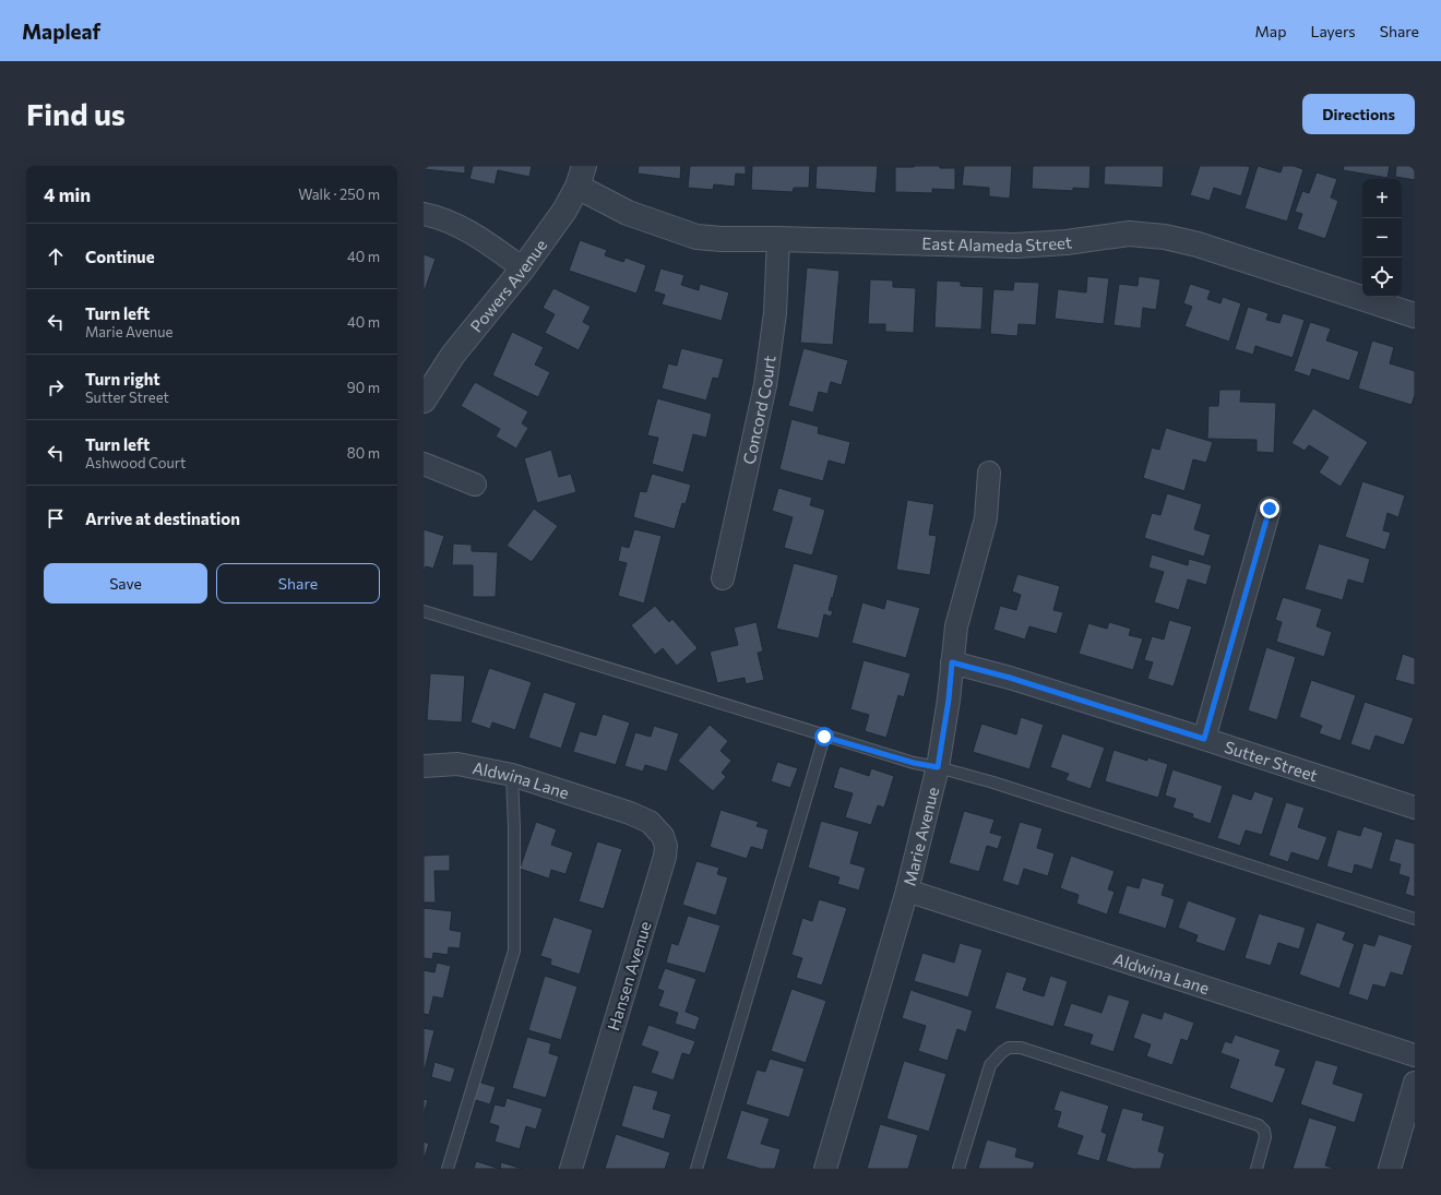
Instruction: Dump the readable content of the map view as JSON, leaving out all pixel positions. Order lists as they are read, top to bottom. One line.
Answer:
{"streets":{"street":["East Alameda Street","Powers Avenue","Concord Court","Sutter Street","Aldwina Lane","Marie Avenue","Hansen Avenue"]},"crossings":[["East Alameda Street","Powers Avenue"],["East Alameda Street","Concord Court"],["Sutter Street","Marie Avenue"],["Aldwina Lane","Marie Avenue"],["Aldwina Lane","Hansen Avenue"]],"page":{"header":"Mapleaf","nav":["Map","Layers","Share"],"buttons":["Directions",["Save","Share"]],"title":"Find us","heading":["4 min","Walk · 250 m"],"map_buttons":["+","−"],"list":[["Continue","40 m"],["Turn left","Marie Avenue","40 m"],["Turn right","Sutter Street","90 m"],["Turn left","Ashwood Court","80 m"],"Arrive at destination"]}}
